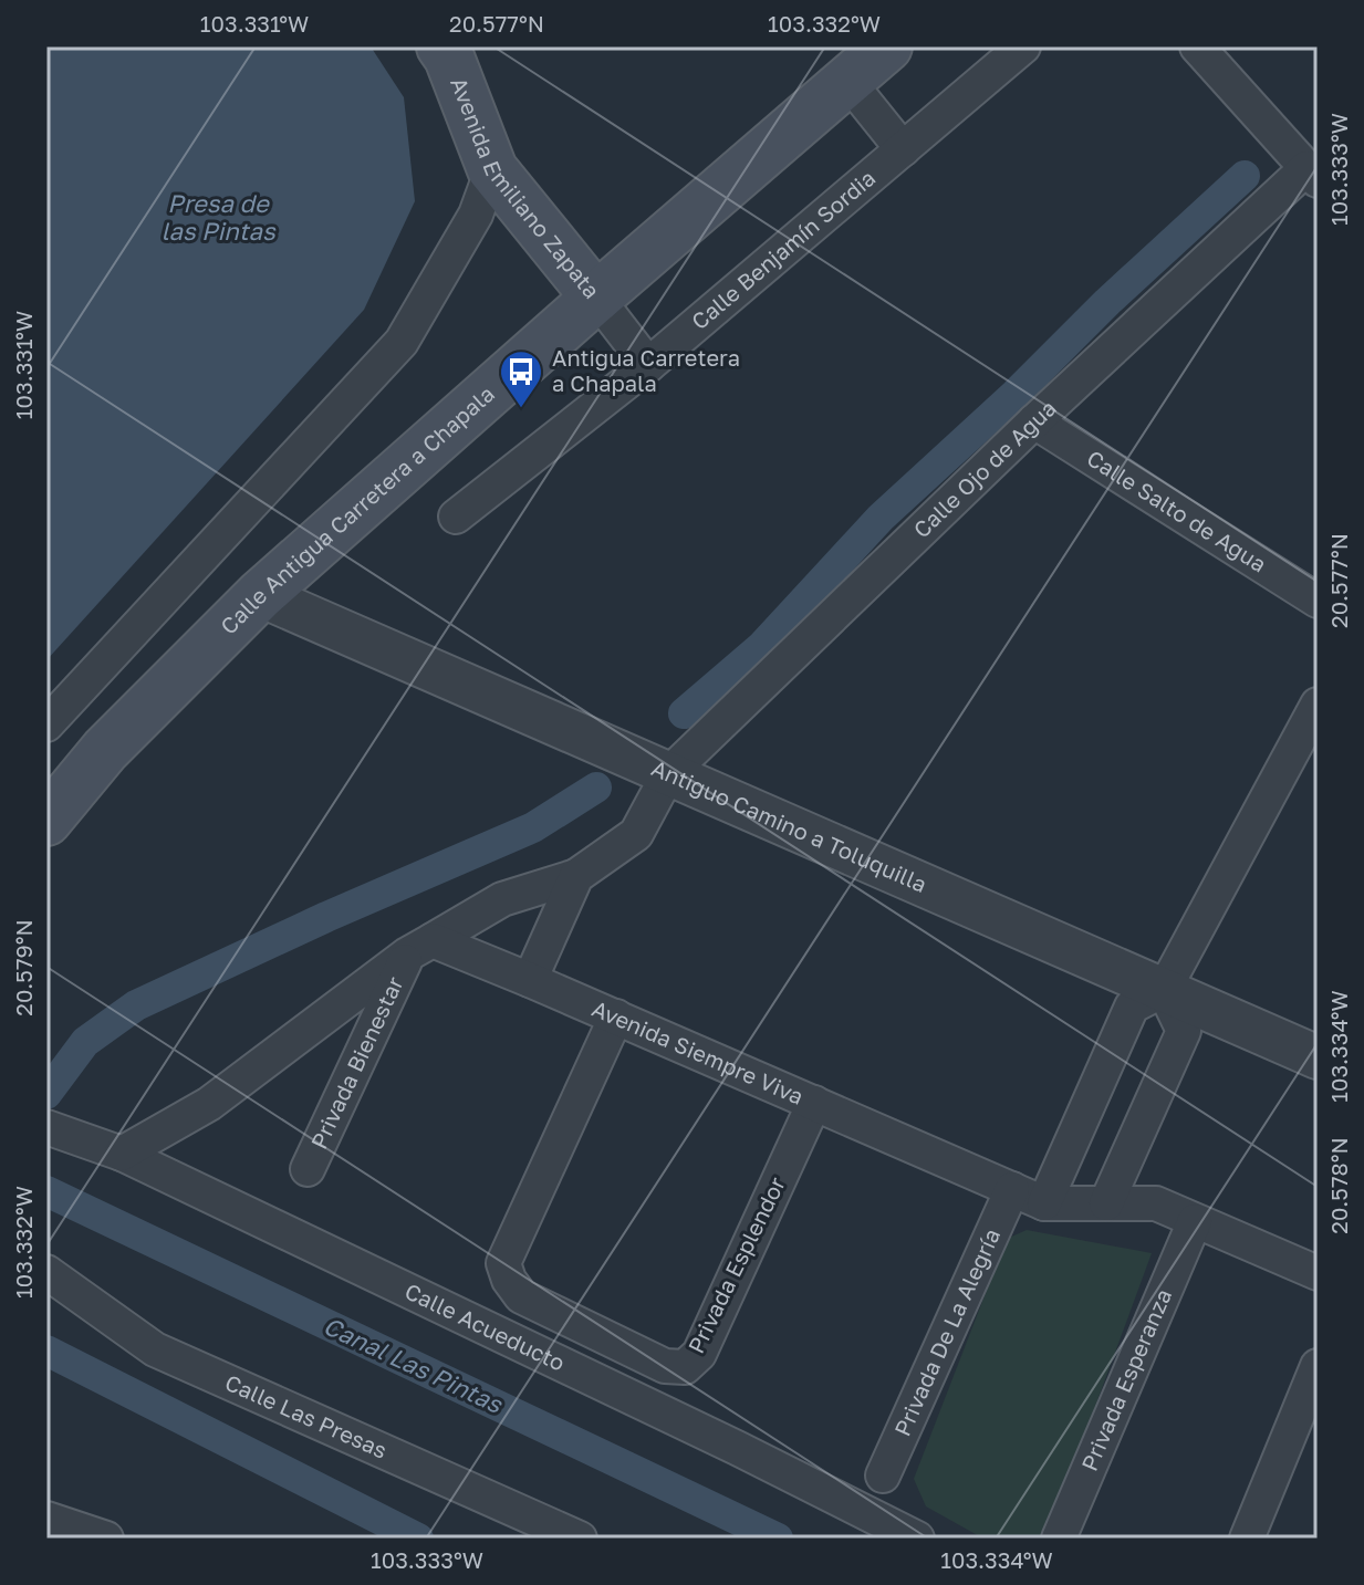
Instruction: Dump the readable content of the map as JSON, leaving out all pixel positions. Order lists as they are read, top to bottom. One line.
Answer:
{"streets":{"main road":["Avenida Emiliano Zapata","Calle Antigua Carretera a Chapala"],"street":["Calle Benjamín Sordia","Calle Ojo de Agua","Calle Salto de Agua","Antiguo Camino a Toluquilla","Avenida Siempre Viva","Privada Bienestar","Privada Esplendor","Calle Acueducto","Privada De La Alegría","Privada Esperanza","Calle Las Presas"]},"crossings":[["Avenida Emiliano Zapata","Calle Benjamín Sordia"],["Avenida Emiliano Zapata","Calle Antigua Carretera a Chapala"],["Calle Ojo de Agua","Calle Salto de Agua"],["Calle Ojo de Agua","Antiguo Camino a Toluquilla"],["Calle Antigua Carretera a Chapala","Antiguo Camino a Toluquilla"],["Avenida Siempre Viva","Privada Bienestar"],["Avenida Siempre Viva","Privada Esplendor"],["Avenida Siempre Viva","Privada De La Alegría"],["Avenida Siempre Viva","Privada Esperanza"]],"water":["Presa de las Pintas","Canal Las Pintas"],"places":{"bus stop":["Antigua Carretera a Chapala"]},"coordinates":["103.331°W","20.577°N","103.332°W","103.333°W","20.579°N","103.334°W","20.578°N"]}
